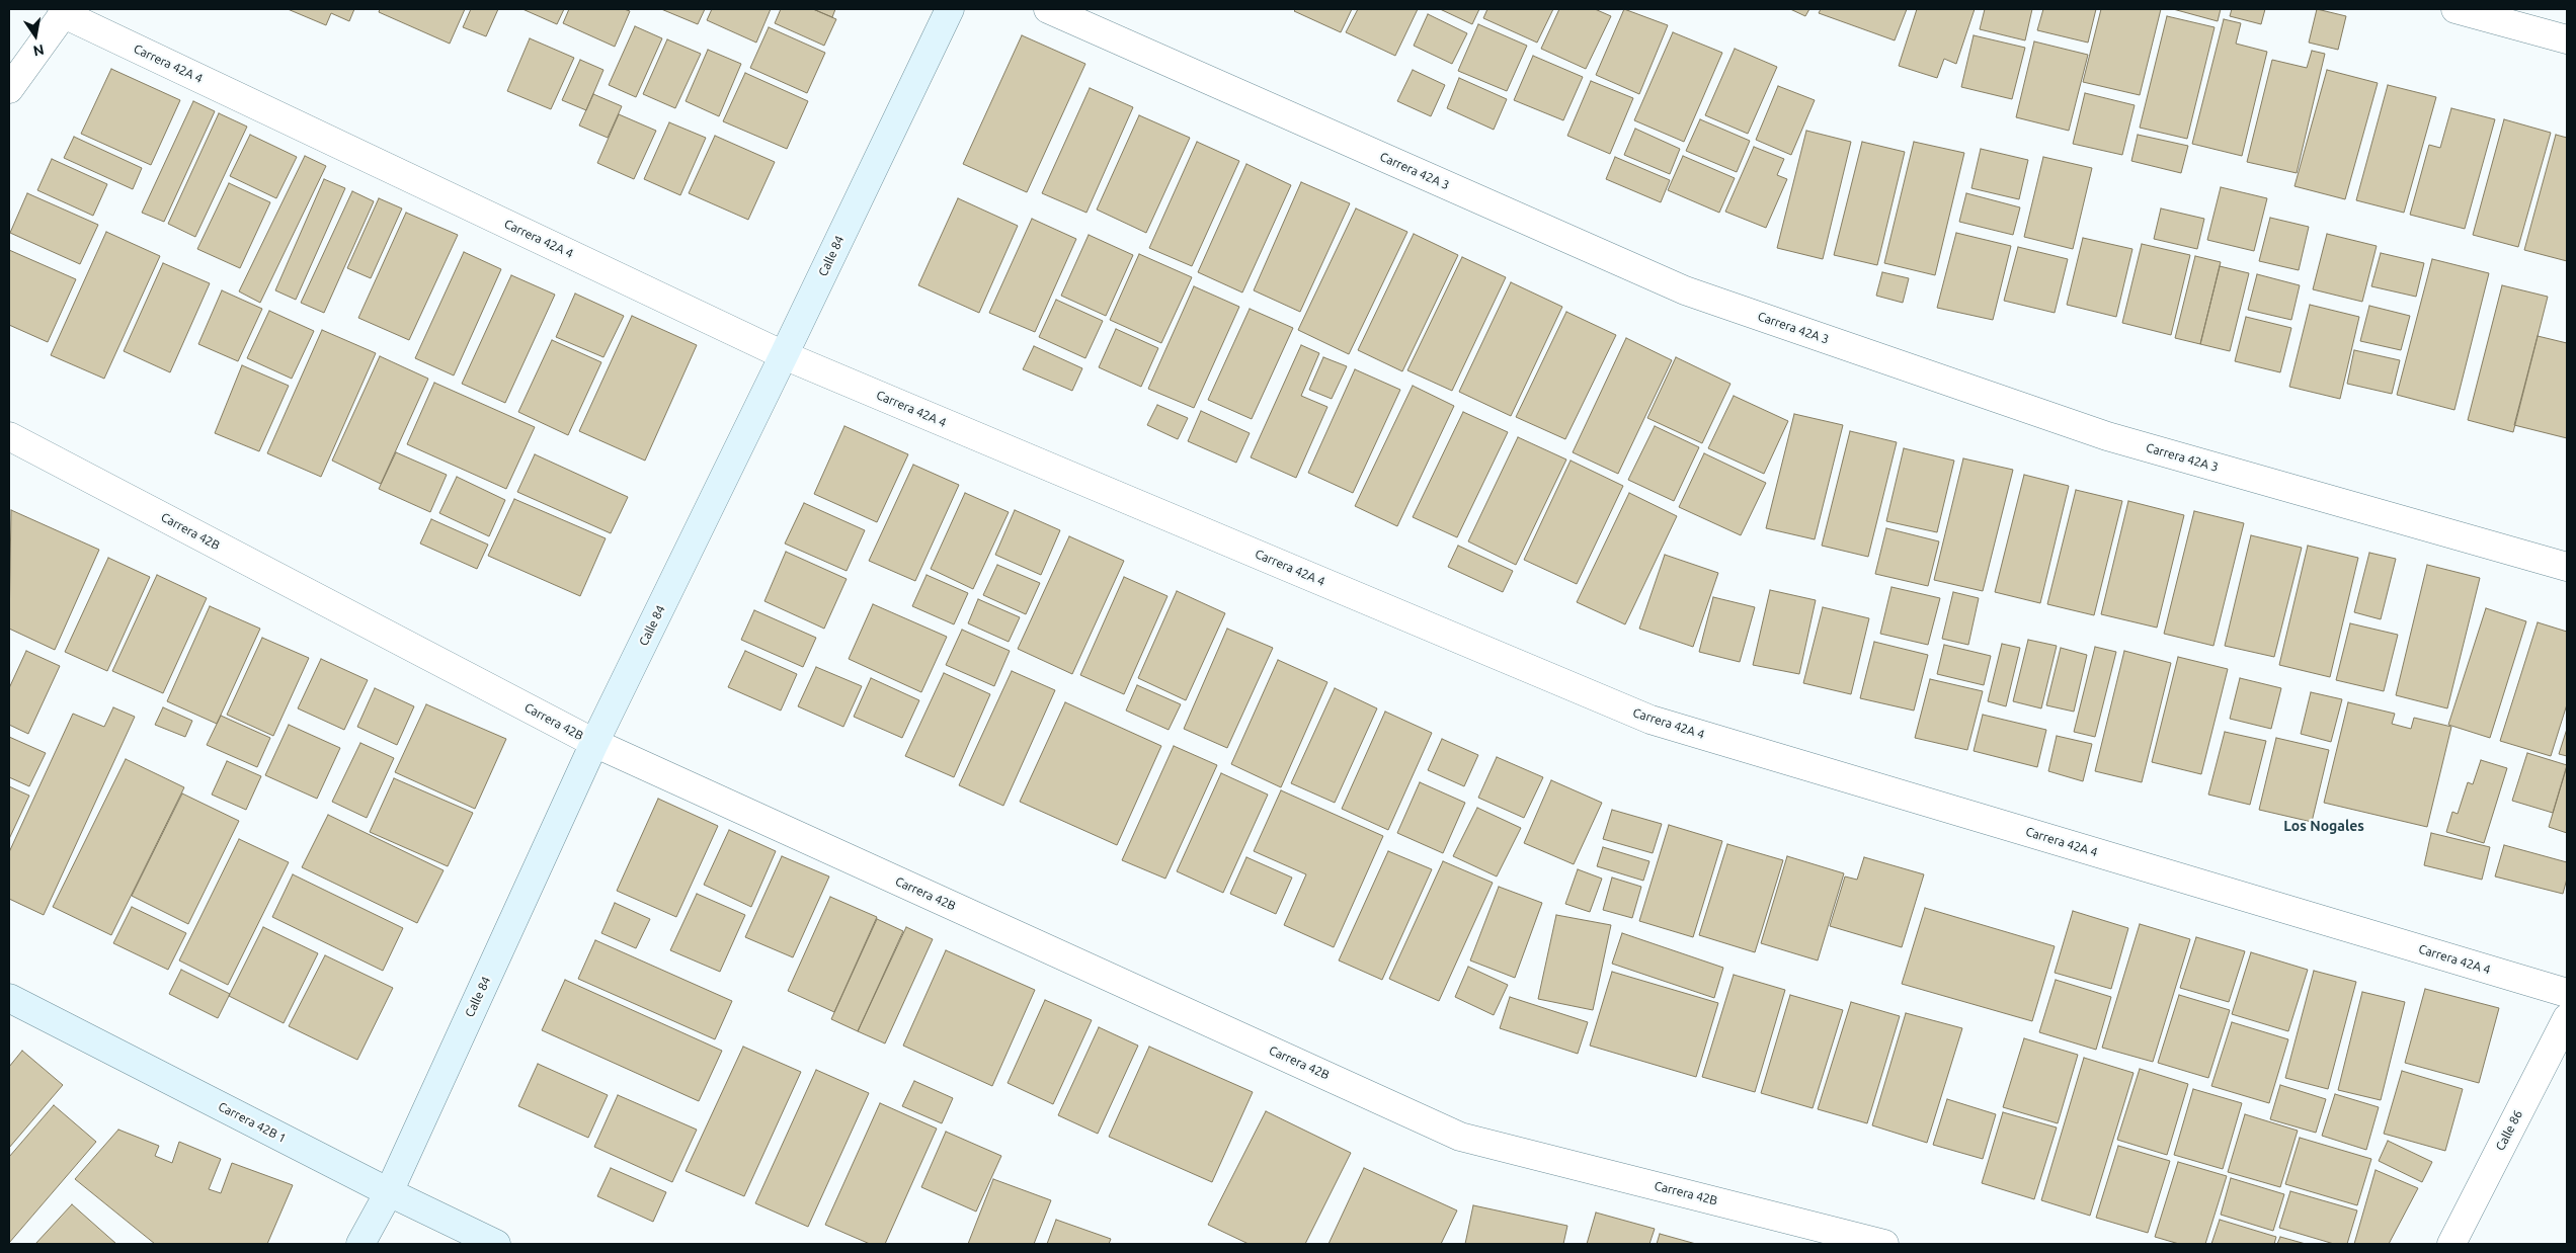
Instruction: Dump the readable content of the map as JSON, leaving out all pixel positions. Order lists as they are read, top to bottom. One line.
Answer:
{"streets":{"street":["Carrera 42A 4","Carrera 42A 3","Calle 84","Carrera 42B","Carrera 42B 1","Calle 86"]},"crossings":[["Carrera 42A 4","Calle 84"],["Calle 84","Carrera 42B"],["Calle 84","Carrera 42B 1"]],"districts":["Los Nogales"],"north":"bottom"}
